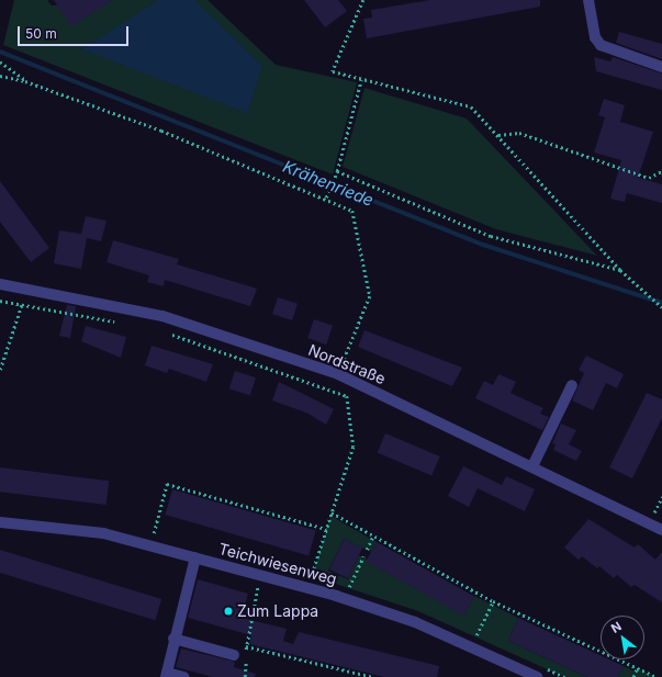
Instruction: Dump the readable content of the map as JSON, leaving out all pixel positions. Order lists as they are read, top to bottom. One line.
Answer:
{"streets":{"street":["Nordstraße","Teichwiesenweg"]},"water":["Krähenriede"],"places":["Zum Lappa"],"scale_bar":"50 m","north":"top left"}
